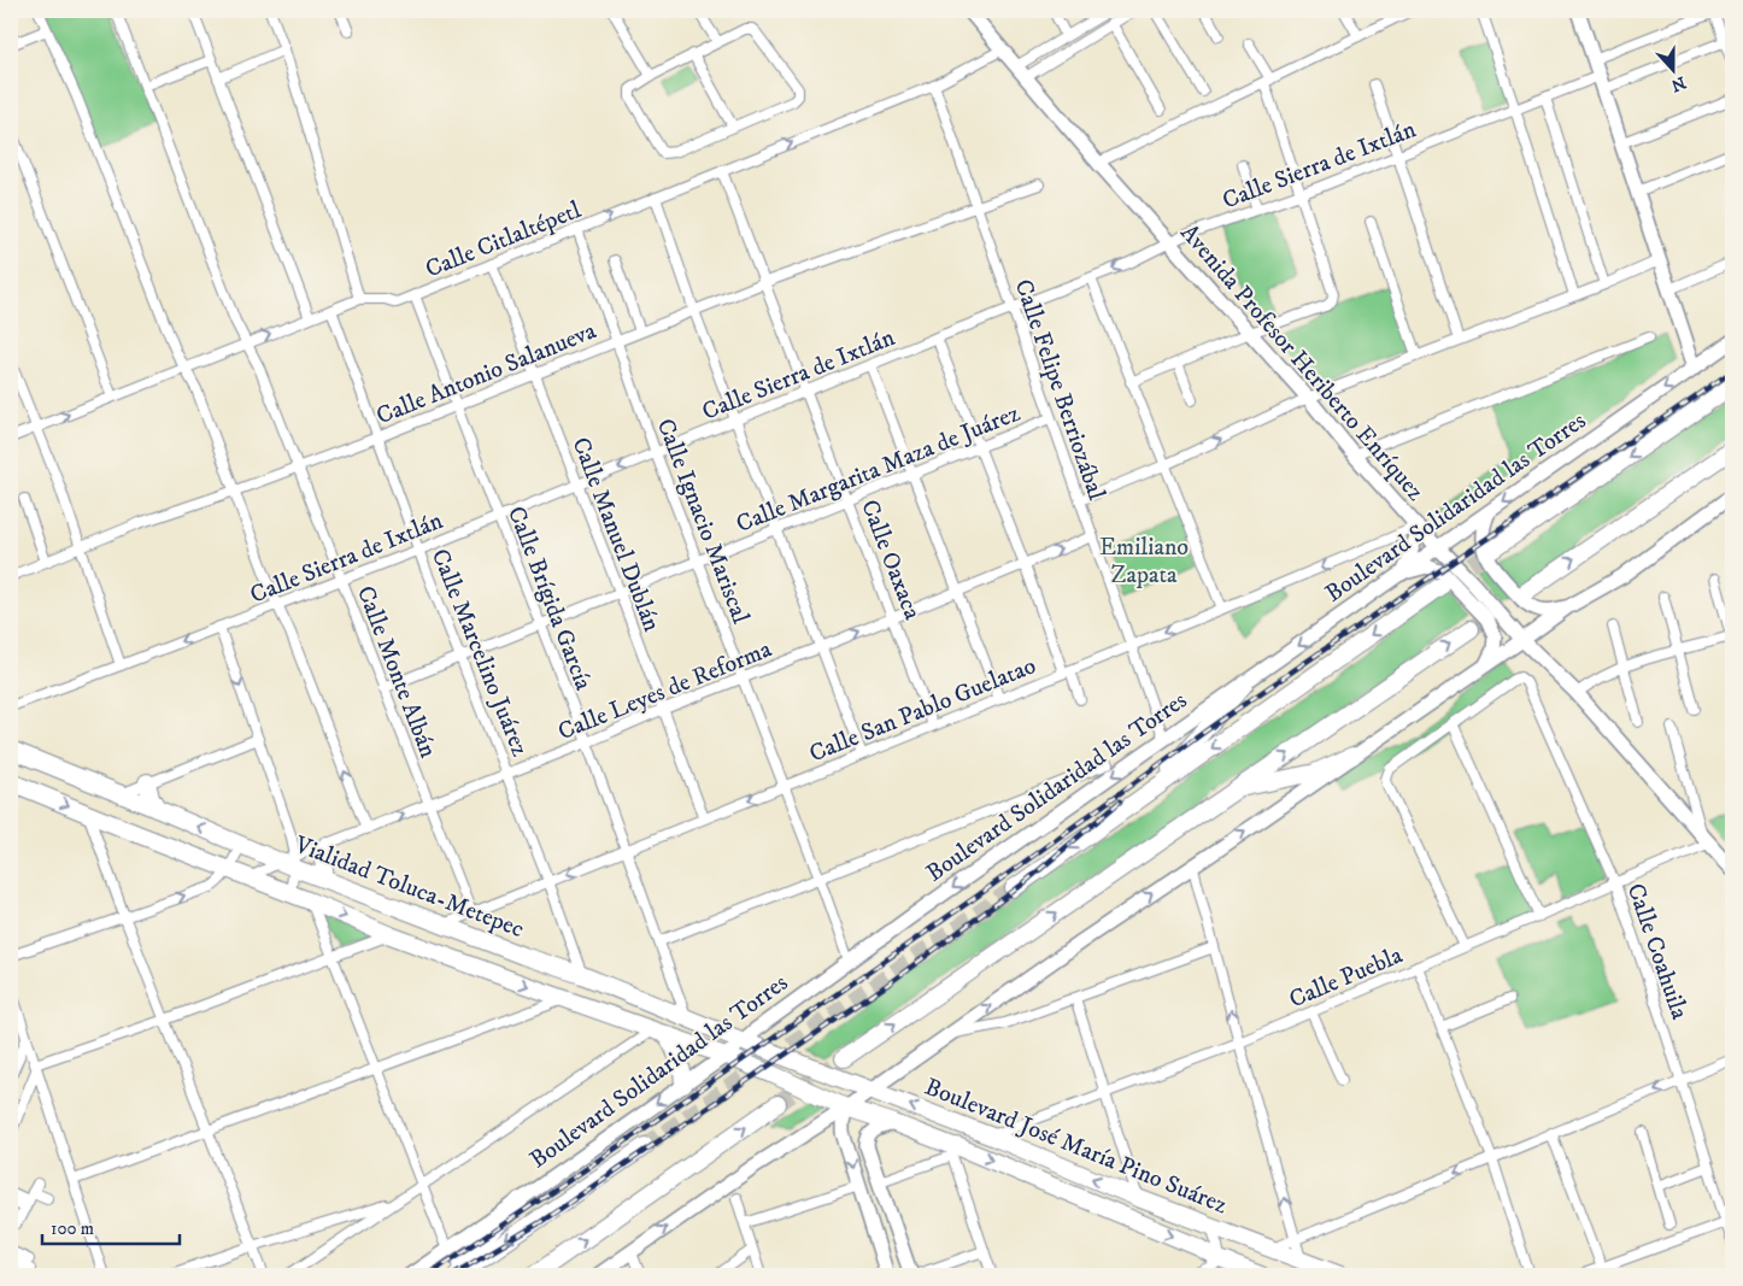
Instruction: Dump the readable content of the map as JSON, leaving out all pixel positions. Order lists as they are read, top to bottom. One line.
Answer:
{"streets":{"highway":["Vialidad Toluca-Metepec","Boulevard José María Pino Suárez"],"main road":["Avenida Profesor Heriberto Enríquez","Boulevard Solidaridad las Torres"],"street":["Calle Sierra de Ixtlán","Calle Citlaltépetl","Calle Antonio Salanueva","Calle Felipe Berriozábal","Calle Margarita Maza de Juárez","Calle Ignacio Mariscal","Calle Manuel Dublán","Calle Oaxaca","Calle Brígida García","Calle Marcelino Juárez","Calle Monte Albán","Calle Leyes de Reforma","Calle San Pablo Guelatao","Calle Coahuila","Calle Puebla"]},"crossings":[["Calle Sierra de Ixtlán","Avenida Profesor Heriberto Enríquez"],["Calle Sierra de Ixtlán","Calle Felipe Berriozábal"],["Calle Sierra de Ixtlán","Calle Ignacio Mariscal"],["Calle Sierra de Ixtlán","Calle Manuel Dublán"],["Calle Sierra de Ixtlán","Calle Oaxaca"],["Calle Sierra de Ixtlán","Calle Brígida García"],["Calle Sierra de Ixtlán","Calle Marcelino Juárez"],["Calle Sierra de Ixtlán","Calle Monte Albán"],["Calle Citlaltépetl","Avenida Profesor Heriberto Enríquez"],["Calle Citlaltépetl","Calle Felipe Berriozábal"],["Calle Citlaltépetl","Calle Ignacio Mariscal"],["Calle Citlaltépetl","Calle Manuel Dublán"],["Calle Citlaltépetl","Calle Oaxaca"],["Calle Citlaltépetl","Calle Brígida García"],["Calle Citlaltépetl","Calle Marcelino Juárez"],["Calle Citlaltépetl","Calle Monte Albán"],["Avenida Profesor Heriberto Enríquez","Boulevard Solidaridad las Torres"],["Avenida Profesor Heriberto Enríquez","Calle San Pablo Guelatao"],["Avenida Profesor Heriberto Enríquez","Calle Puebla"],["Calle Antonio Salanueva","Calle Felipe Berriozábal"],["Calle Antonio Salanueva","Calle Ignacio Mariscal"],["Calle Antonio Salanueva","Calle Manuel Dublán"],["Calle Antonio Salanueva","Calle Oaxaca"],["Calle Antonio Salanueva","Calle Brígida García"],["Calle Antonio Salanueva","Calle Marcelino Juárez"],["Calle Antonio Salanueva","Calle Monte Albán"],["Calle Felipe Berriozábal","Calle Margarita Maza de Juárez"],["Calle Felipe Berriozábal","Boulevard Solidaridad las Torres"],["Calle Felipe Berriozábal","Calle Leyes de Reforma"],["Calle Felipe Berriozábal","Calle San Pablo Guelatao"],["Calle Margarita Maza de Juárez","Calle Ignacio Mariscal"],["Calle Margarita Maza de Juárez","Calle Manuel Dublán"],["Calle Margarita Maza de Juárez","Calle Oaxaca"],["Calle Margarita Maza de Juárez","Calle Brígida García"],["Calle Margarita Maza de Juárez","Calle Marcelino Juárez"],["Calle Margarita Maza de Juárez","Calle Monte Albán"],["Boulevard Solidaridad las Torres","Calle Ignacio Mariscal"],["Boulevard Solidaridad las Torres","Vialidad Toluca-Metepec"],["Calle Ignacio Mariscal","Calle Leyes de Reforma"],["Calle Ignacio Mariscal","Calle San Pablo Guelatao"],["Calle Manuel Dublán","Calle Leyes de Reforma"],["Calle Manuel Dublán","Calle San Pablo Guelatao"],["Calle Oaxaca","Calle Leyes de Reforma"],["Calle Oaxaca","Calle San Pablo Guelatao"],["Calle Brígida García","Calle Leyes de Reforma"],["Calle Brígida García","Calle San Pablo Guelatao"],["Calle Brígida García","Vialidad Toluca-Metepec"],["Calle Marcelino Juárez","Calle Leyes de Reforma"],["Calle Marcelino Juárez","Calle San Pablo Guelatao"],["Calle Marcelino Juárez","Vialidad Toluca-Metepec"],["Calle Monte Albán","Calle Leyes de Reforma"],["Calle Monte Albán","Calle San Pablo Guelatao"],["Calle Leyes de Reforma","Vialidad Toluca-Metepec"],["Calle San Pablo Guelatao","Vialidad Toluca-Metepec"],["Vialidad Toluca-Metepec","Boulevard José María Pino Suárez"],["Calle Coahuila","Calle Puebla"],["Calle Puebla","Boulevard José María Pino Suárez"]],"one_way":["Calle Citlaltépetl","Calle San Pablo Guelatao"],"parks":["Emiliano Zapata"],"scale_bar":"100 m","north":"bottom"}
